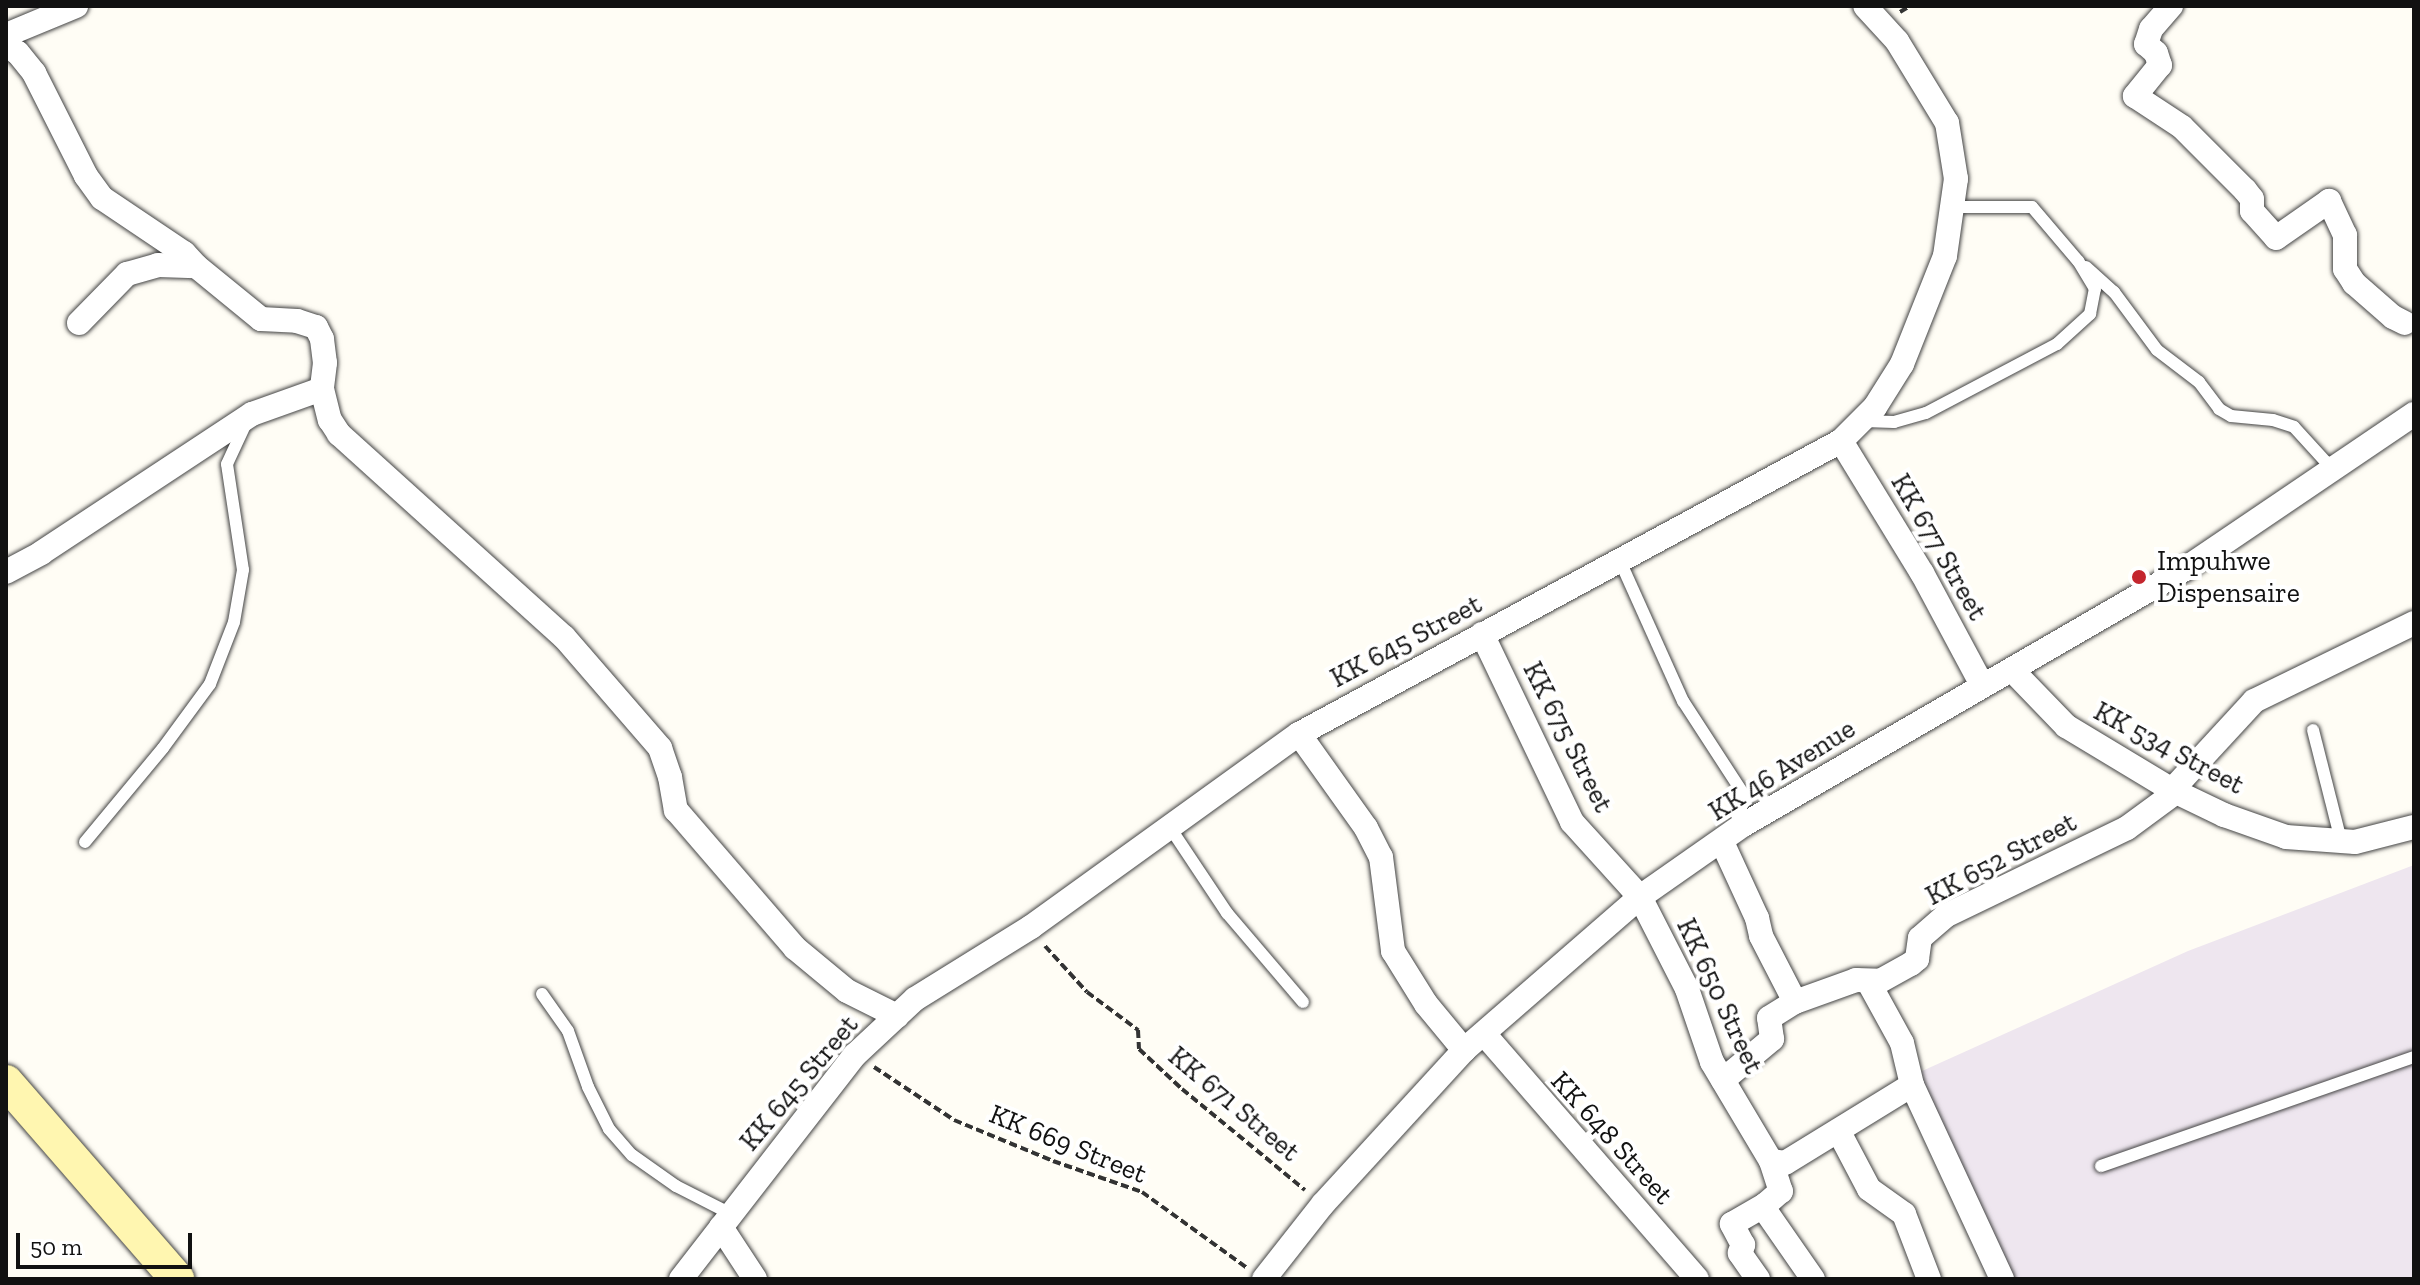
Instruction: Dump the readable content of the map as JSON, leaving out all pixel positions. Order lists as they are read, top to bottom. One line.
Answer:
{"streets":{"street":["KK 677 Street","KK 645 Street","KK 675 Street","KK 534 Street","KK 46 Avenue","KK 652 Street","KK 650 Street","KK 648 Street"],"path":["KK 671 Street","KK 669 Street"]},"crossings":[["KK 677 Street","KK 645 Street"],["KK 677 Street","KK 46 Avenue"],["KK 645 Street","KK 675 Street"],["KK 645 Street","KK 671 Street"],["KK 645 Street","KK 669 Street"],["KK 675 Street","KK 46 Avenue"],["KK 675 Street","KK 650 Street"],["KK 534 Street","KK 46 Avenue"],["KK 534 Street","KK 652 Street"],["KK 46 Avenue","KK 650 Street"],["KK 46 Avenue","KK 671 Street"],["KK 46 Avenue","KK 648 Street"],["KK 46 Avenue","KK 669 Street"],["KK 652 Street","KK 650 Street"]],"places":["Impuhwe Dispensaire"],"scale_bar":"50 m"}
